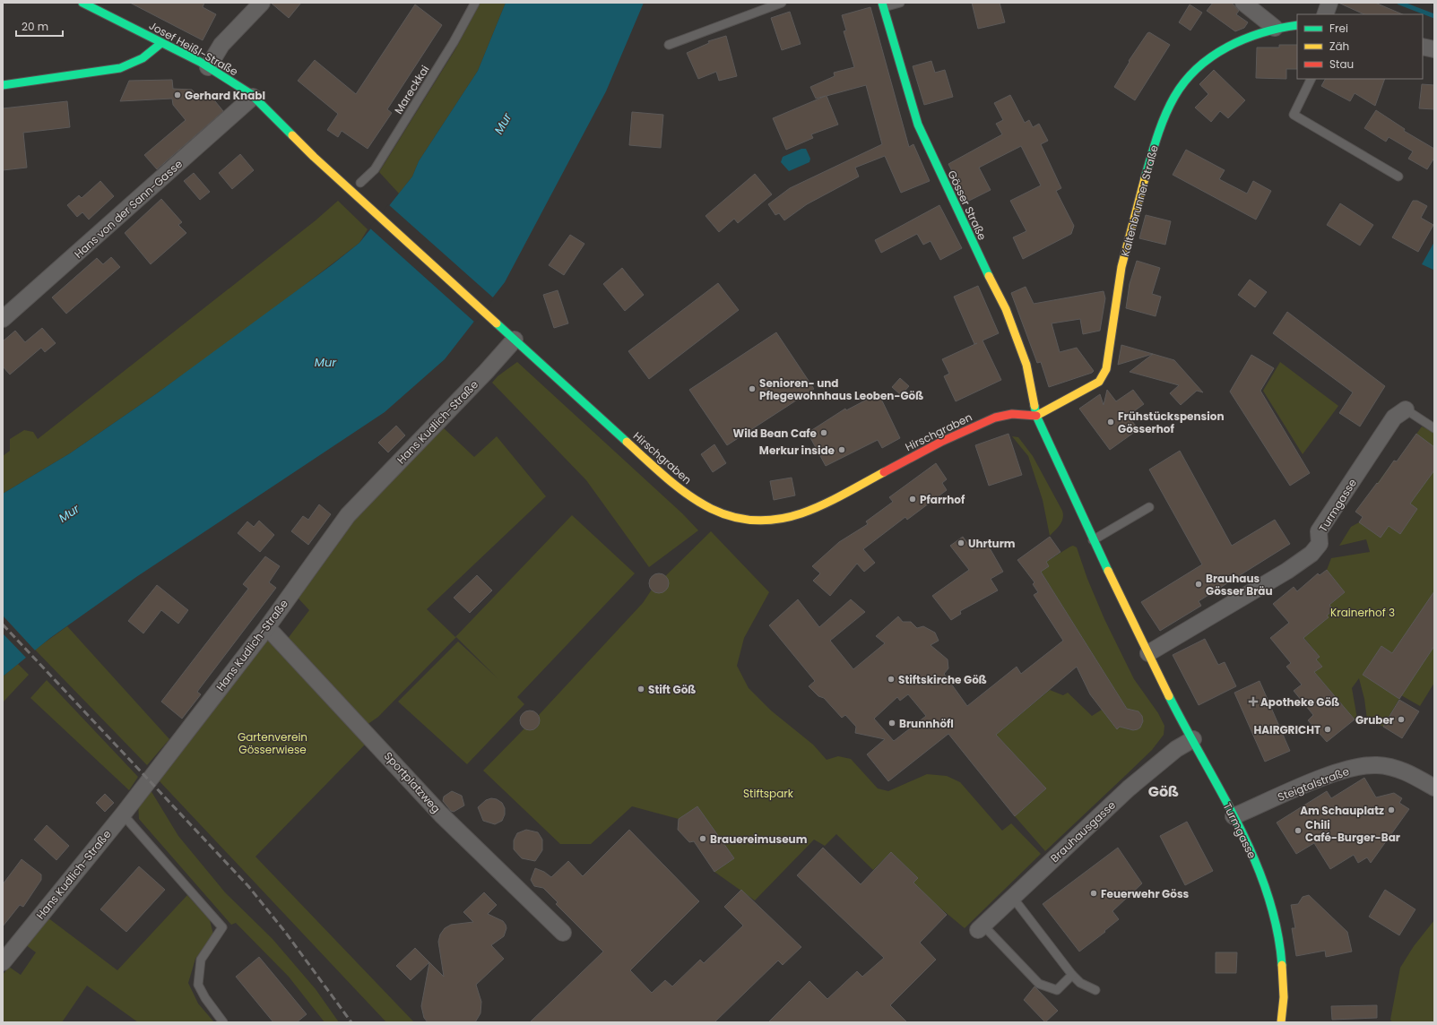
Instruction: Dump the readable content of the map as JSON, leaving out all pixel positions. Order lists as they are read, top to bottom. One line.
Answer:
{"streets":{"main road":["Josef Heißl-Straße","Kaltenbrunner Straße","Gösser Straße","Hirschgraben","Turmgasse"],"street":["Hans von der Sann-Gasse","Hans Kudlich-Straße","Sportplatzweg","Steigtalstraße","Brauhausgasse"],"lane":["Mareckkai"]},"crossings":[["Josef Heißl-Straße","Hans von der Sann-Gasse"],["Josef Heißl-Straße","Hirschgraben"],["Kaltenbrunner Straße","Gösser Straße"],["Kaltenbrunner Straße","Hirschgraben"],["Kaltenbrunner Straße","Turmgasse"],["Gösser Straße","Hirschgraben"],["Gösser Straße","Turmgasse"],["Hans Kudlich-Straße","Hirschgraben"],["Hans Kudlich-Straße","Sportplatzweg"],["Hirschgraben","Turmgasse"],["Turmgasse","Steigtalstraße"],["Turmgasse","Brauhausgasse"]],"districts":["Göß"],"water":["Mur"],"parks":["Krainerhof 3","Gartenverein Gösserwiese","Stiftspark"],"places":{"other":["Gerhard Knabl","Senioren- und Pflegewohnhaus Leoben-Göß","Frühstückspension Gösserhof","Wild Bean Cafe","Merkur inside","Pfarrhof","Uhrturm","Brauhaus Gösser Bräu","Stiftskirche Göß","Stift Göß","Gruber","Brunnhöfl","HAIRGRICHT","Am Schauplatz","Chili Café-Burger-Bar","Brauereimuseum","Feuerwehr Göss"],"health":["Apotheke Göß"]},"legend":["Frei","Zäh","Stau"],"scale_bar":"20 m"}
